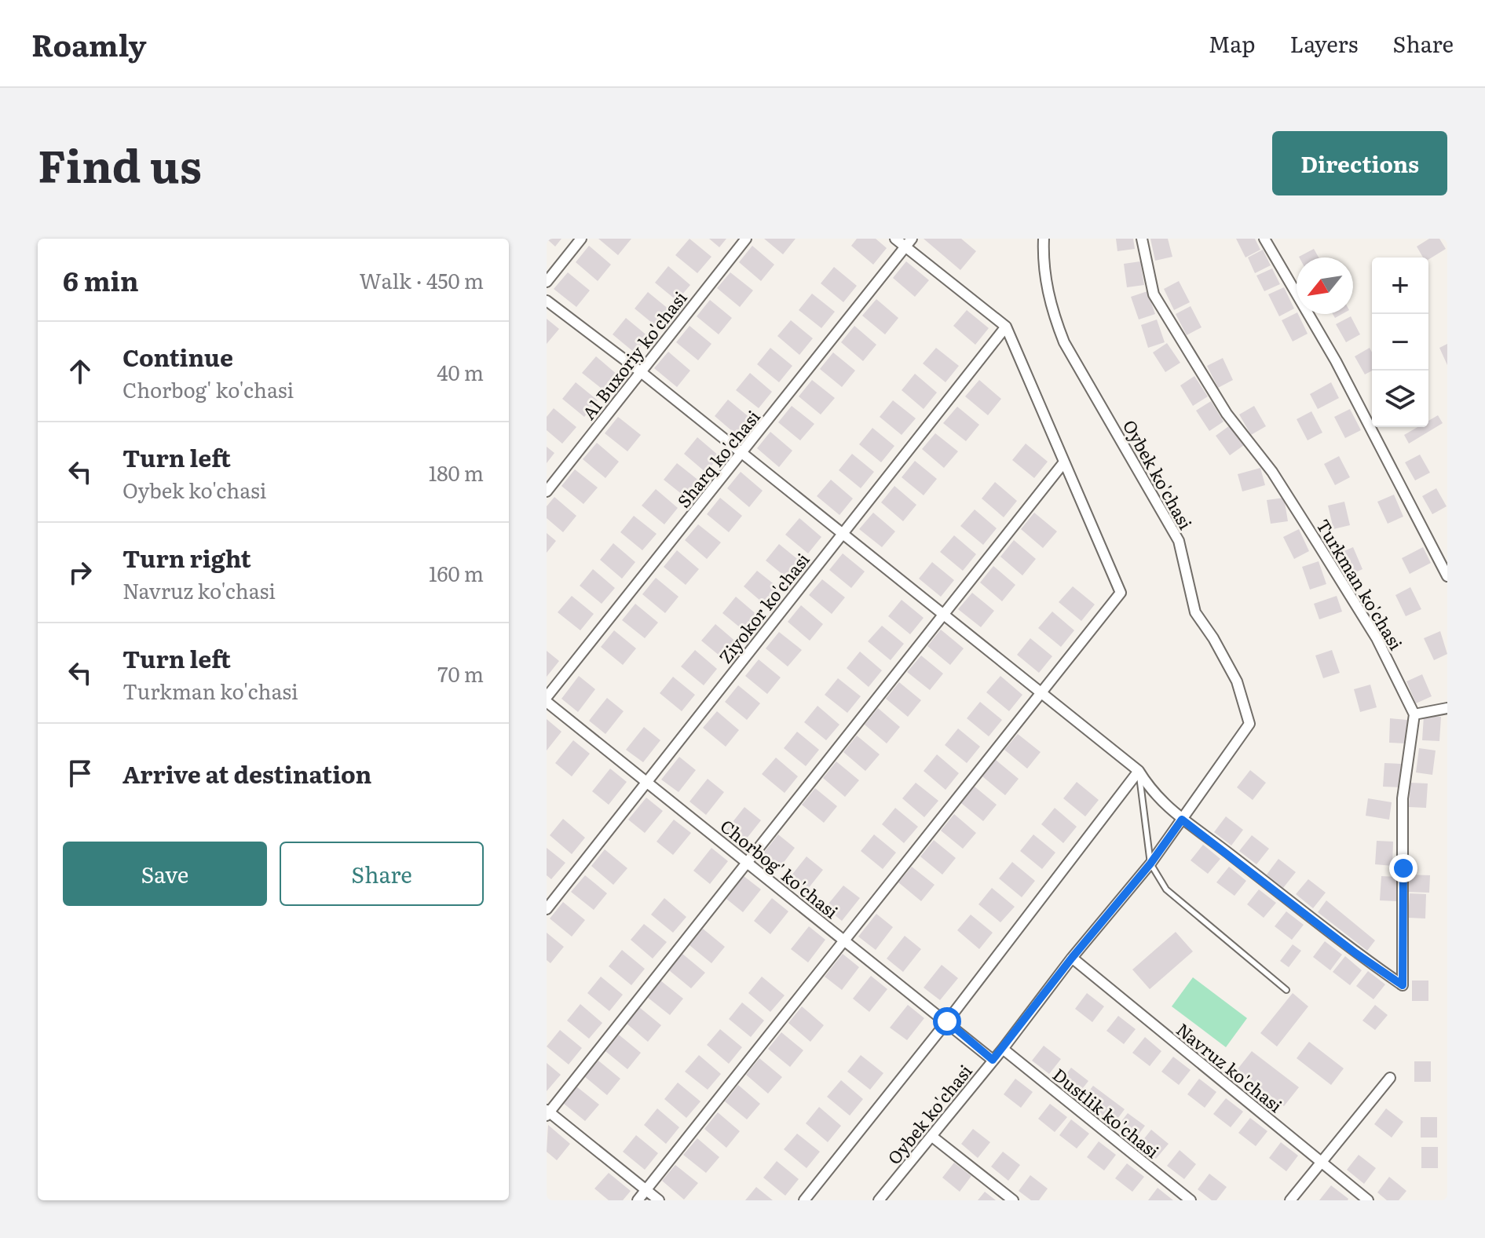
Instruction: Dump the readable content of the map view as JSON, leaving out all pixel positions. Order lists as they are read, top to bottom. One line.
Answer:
{"streets":{"street":["Al Buxoriy ko'chasi","Sharq ko'chasi","Oybek ko'chasi","Turkman ko'chasi","Ziyokor ko'chasi","Chorbog' ko'chasi","Navruz ko'chasi","Dustlik ko'chasi"]},"crossings":[["Oybek ko'chasi","Chorbog' ko'chasi"],["Oybek ko'chasi","Navruz ko'chasi"],["Oybek ko'chasi","Dustlik ko'chasi"],["Ziyokor ko'chasi","Chorbog' ko'chasi"]],"north":"bottom left","page":{"header":"Roamly","nav":["Map","Layers","Share"],"title":"Find us","buttons":["Directions",["Save","Share"]],"heading":["6 min","Walk · 450 m"],"map_buttons":["+","−"],"list":[["Continue","Chorbog' ko'chasi","40 m"],["Turn left","Oybek ko'chasi","180 m"],["Turn right","Navruz ko'chasi","160 m"],["Turn left","Turkman ko'chasi","70 m"],"Arrive at destination"]}}
